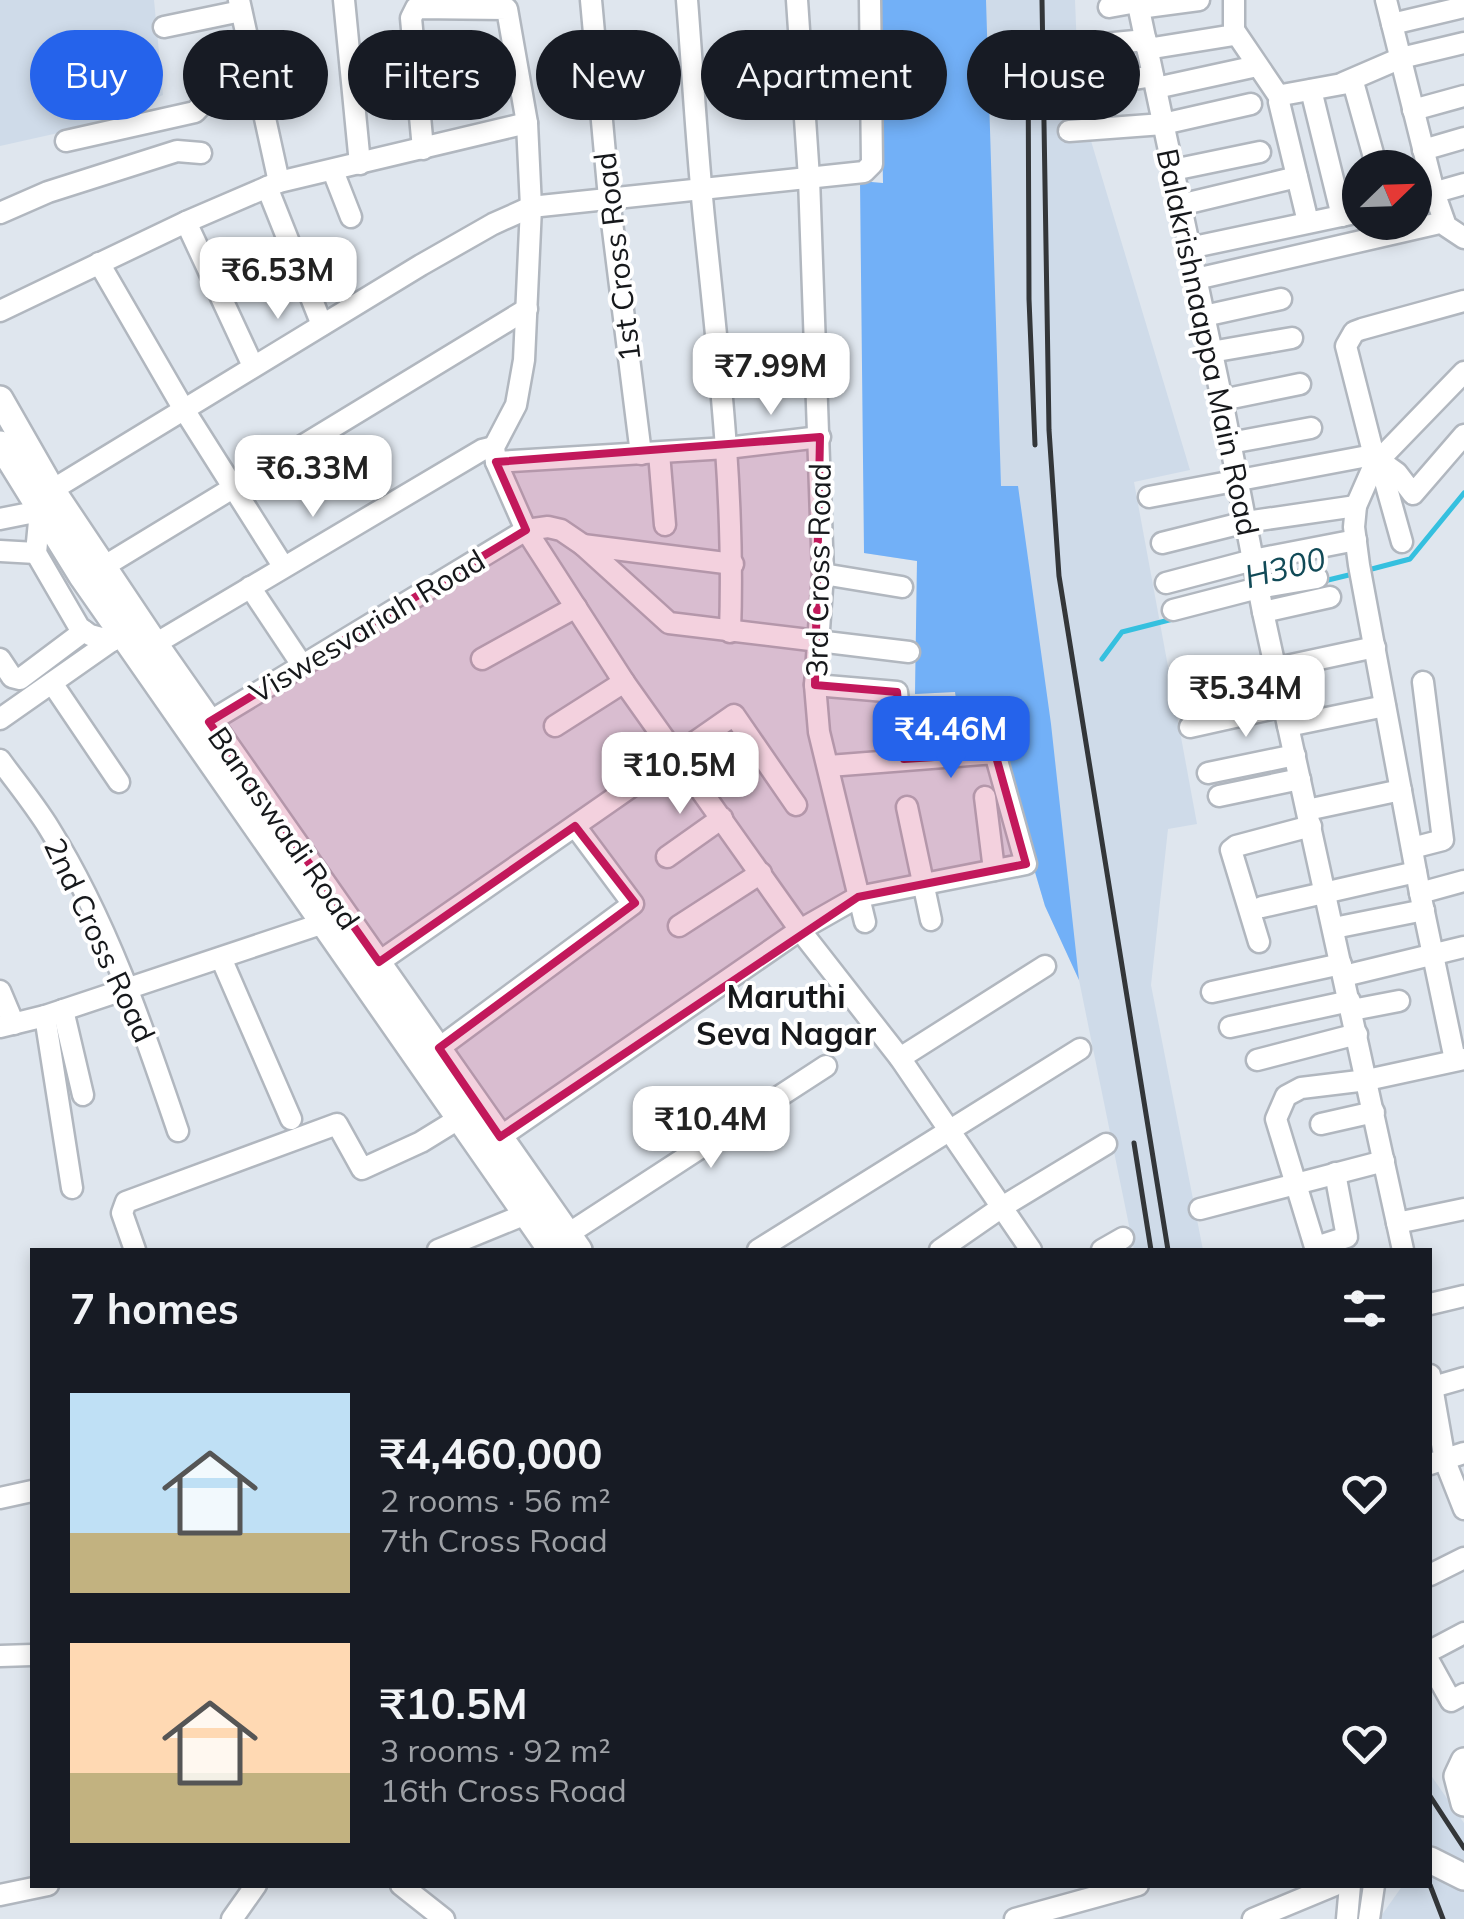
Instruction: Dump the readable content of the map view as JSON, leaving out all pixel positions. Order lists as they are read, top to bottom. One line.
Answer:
{"streets":{"main road":["Banaswadi Road"],"street":["1st Cross Road","Balakrishnaappa Main Road","3rd Cross Road","Viswesvariah Road","2nd Cross Road"]},"crossings":[["Viswesvariah Road","Banaswadi Road"]],"districts":["Maruthi Seva Nagar"],"water":["H300"],"north":"top right","page":{"chip":["Buy","Rent","Filters","New","Apartment","House"],"price":["₹6.53M","₹7.99M","₹6.33M","₹5.34M","₹4.46M","₹10.5M","₹10.4M"],"heading":"7 homes","list":[{"name":"₹4,460,000","note":"2 rooms · 56 m² · 7th Cross Road"},{"name":"₹10.5M","note":"3 rooms · 92 m² · 16th Cross Road"}]}}
